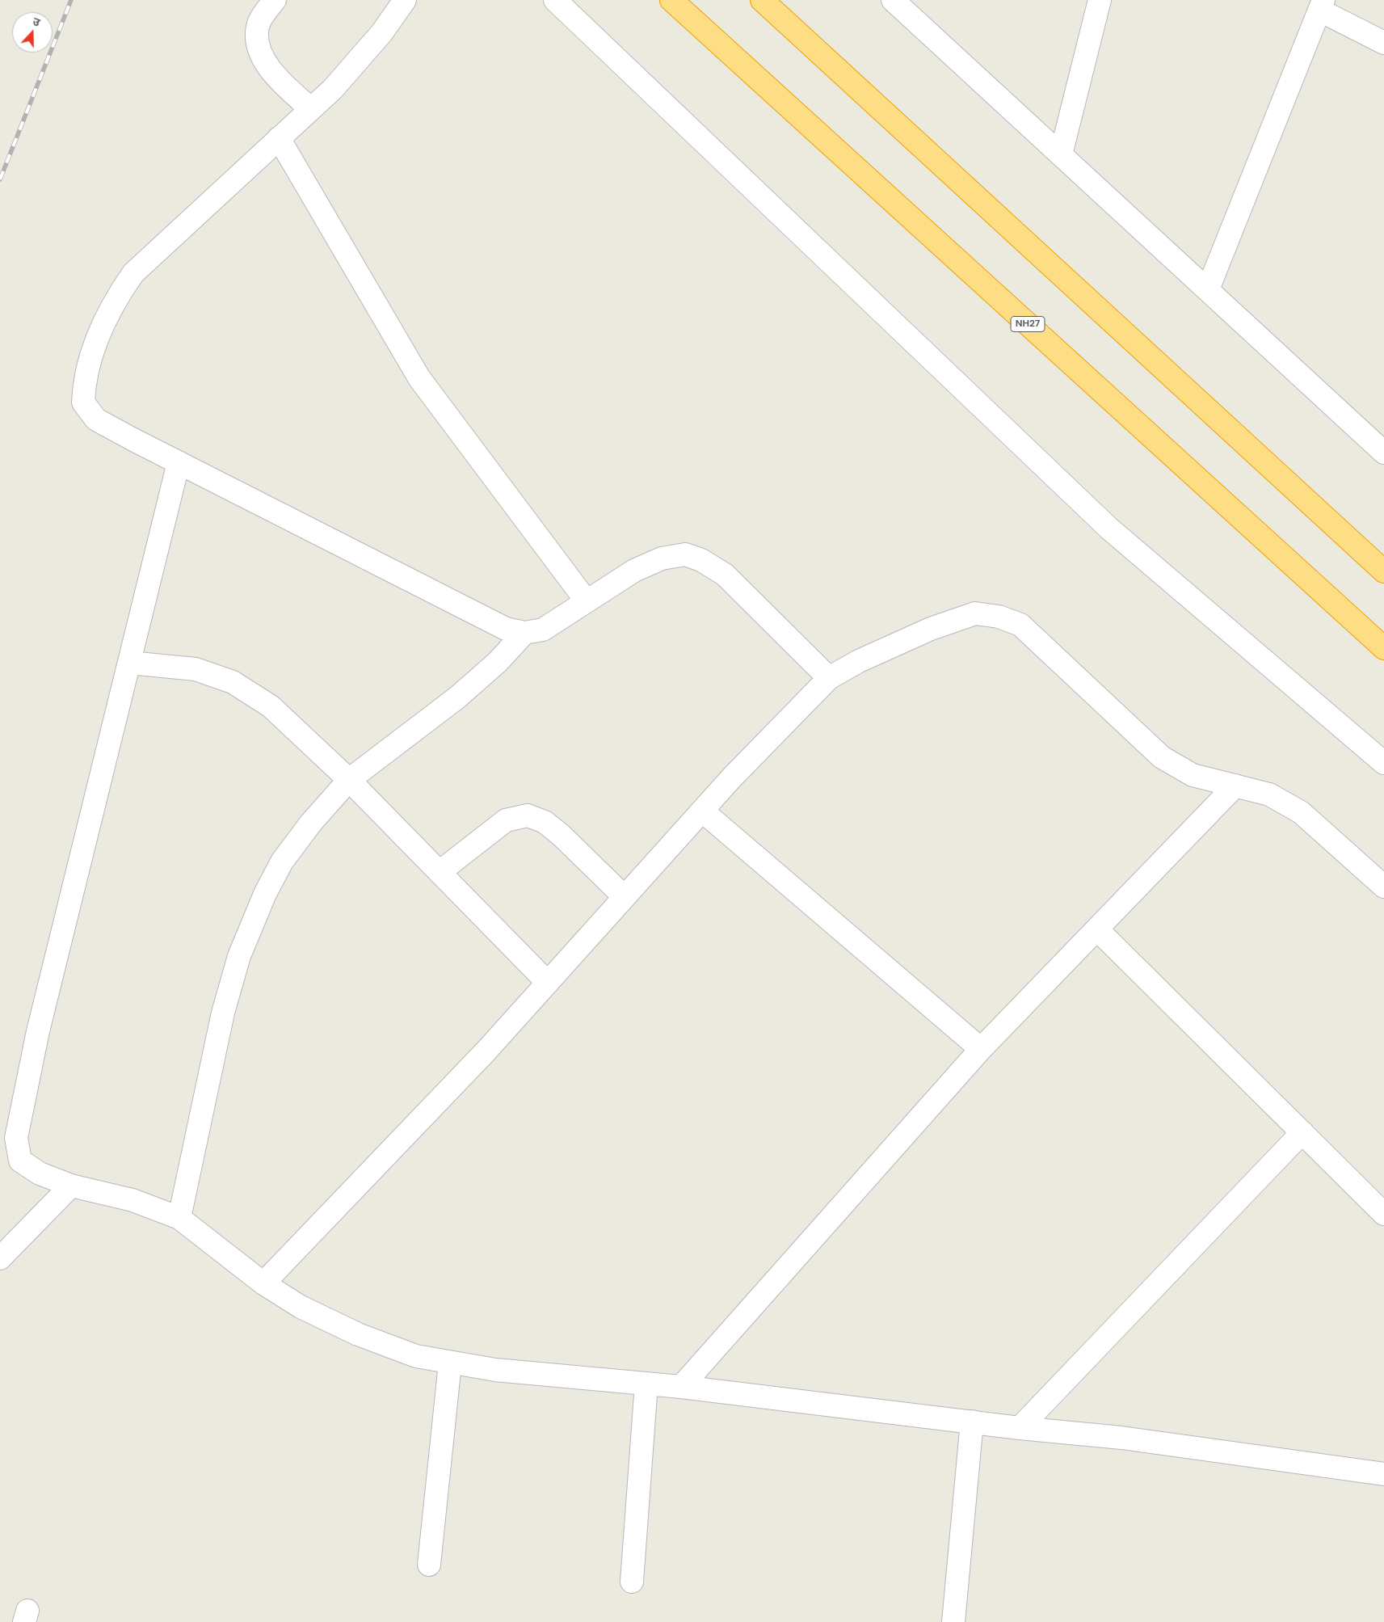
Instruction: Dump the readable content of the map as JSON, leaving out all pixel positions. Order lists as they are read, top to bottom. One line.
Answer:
{"streets":{"highway":["NH27"]},"north":"top"}
